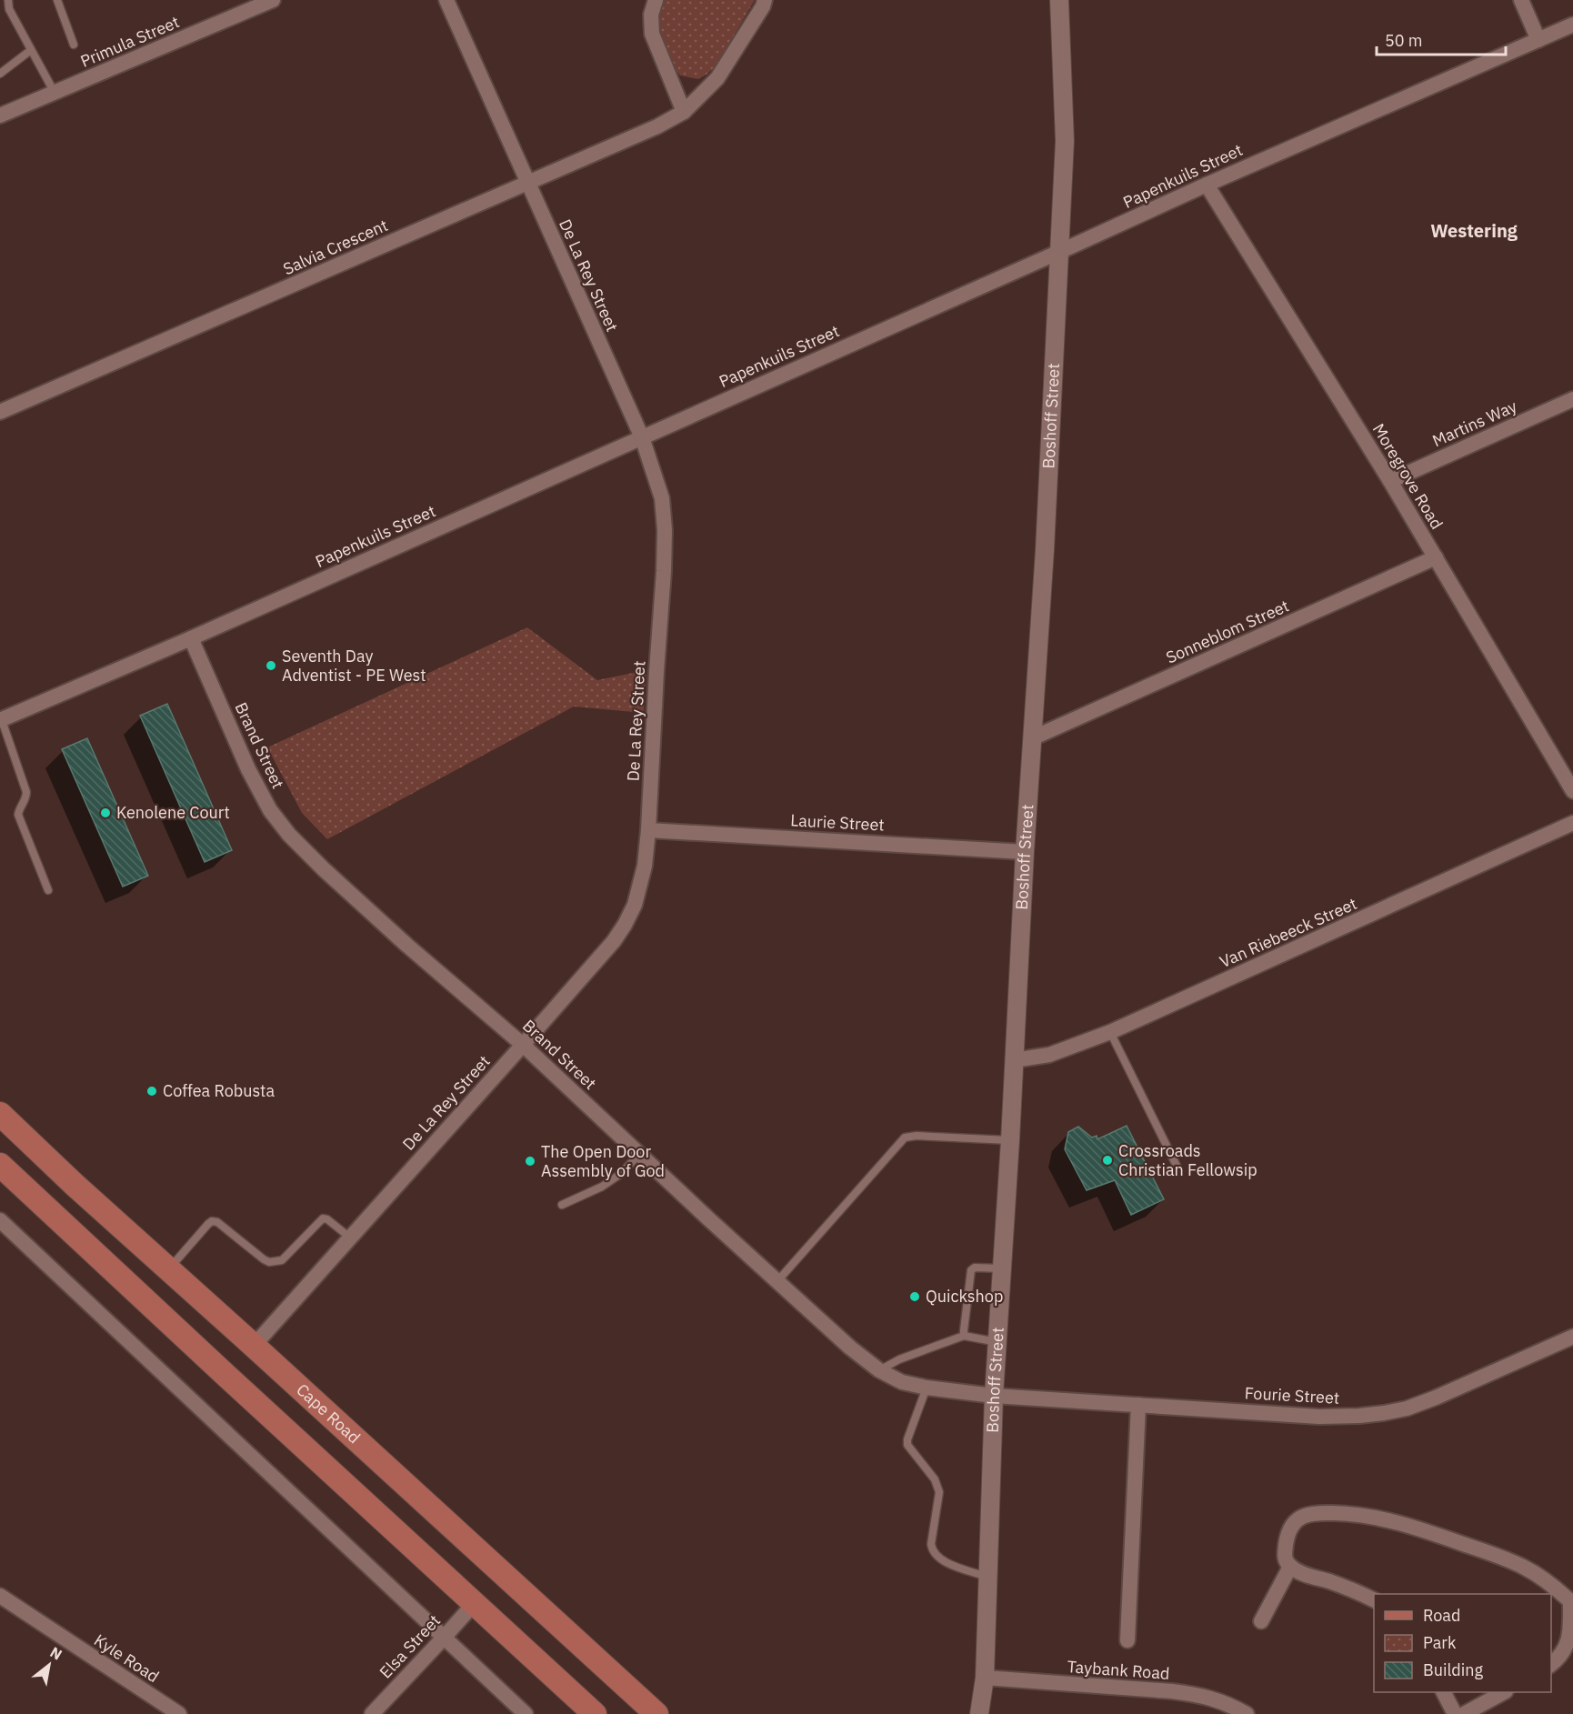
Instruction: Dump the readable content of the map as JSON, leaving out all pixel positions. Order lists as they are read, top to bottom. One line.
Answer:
{"streets":{"main road":["Cape Road"],"street":["Primula Street","Papenkuils Street","Salvia Crescent","De La Rey Street","Boshoff Street","Martins Way","Moregrove Road","Sonneblom Street","Brand Street","Laurie Street","Van Riebeeck Street","Fourie Street","Elsa Street","Kyle Road","Taybank Road"]},"crossings":[["Papenkuils Street","De La Rey Street"],["Papenkuils Street","Boshoff Street"],["Papenkuils Street","Moregrove Road"],["Papenkuils Street","Brand Street"],["Salvia Crescent","De La Rey Street"],["De La Rey Street","Brand Street"],["De La Rey Street","Laurie Street"],["De La Rey Street","Cape Road"],["Boshoff Street","Sonneblom Street"],["Boshoff Street","Brand Street"],["Boshoff Street","Laurie Street"],["Boshoff Street","Van Riebeeck Street"],["Boshoff Street","Fourie Street"],["Boshoff Street","Taybank Road"],["Martins Way","Moregrove Road"],["Moregrove Road","Sonneblom Street"],["Brand Street","Fourie Street"]],"districts":["Westering"],"places":["Seventh Day Adventist - PE West","Kenolene Court","Coffea Robusta","Crossroads Christian Fellowsip","The Open Door Assembly of God","Quickshop"],"legend":["Road","Park","Building"],"scale_bar":"50 m","north":"top right"}
